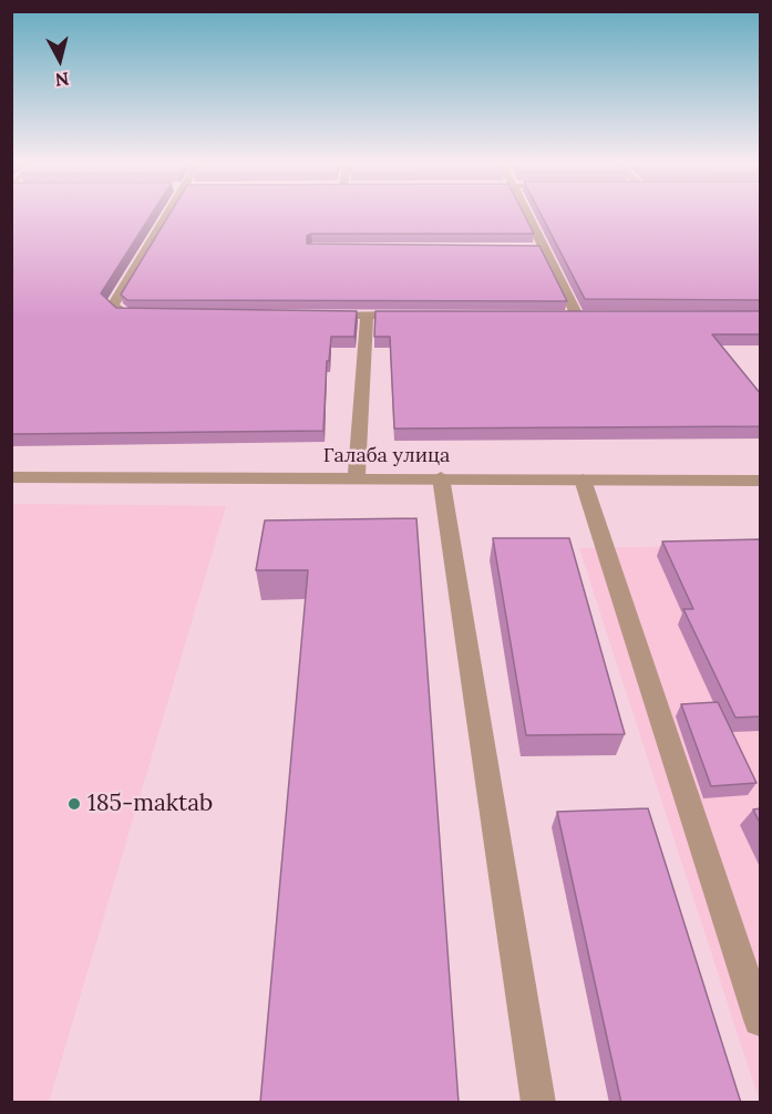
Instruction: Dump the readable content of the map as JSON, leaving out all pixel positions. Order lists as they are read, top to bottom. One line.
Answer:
{"streets":{"street":["Галаба улица"]},"places":["185-maktab"],"north":"bottom"}
